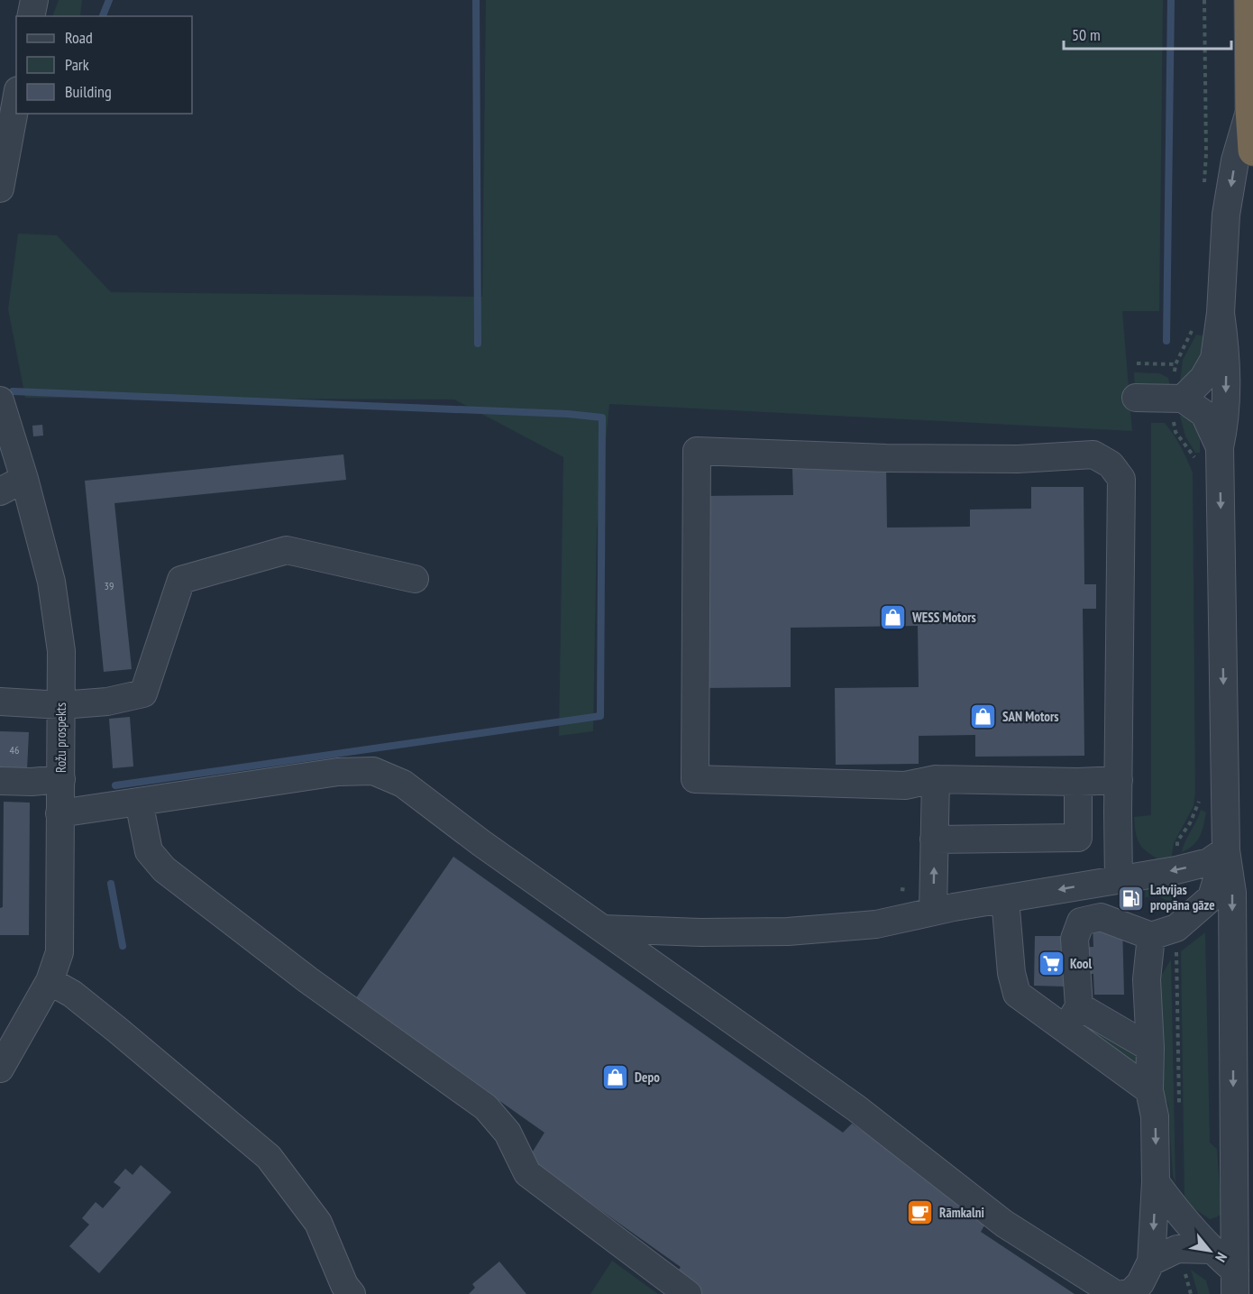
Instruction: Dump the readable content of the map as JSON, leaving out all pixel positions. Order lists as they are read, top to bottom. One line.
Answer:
{"streets":{"street":["Rožu prospekts"]},"places":{"shop":["WESS Motors","SAN Motors","Depo"],"fuel station":["Latvijas propāna gāze"],"supermarket":["Kool"],"cafe":["Rāmkalni"]},"house_numbers":["39","46"],"legend":["Road","Park","Building"],"scale_bar":"50 m","north":"bottom right"}
